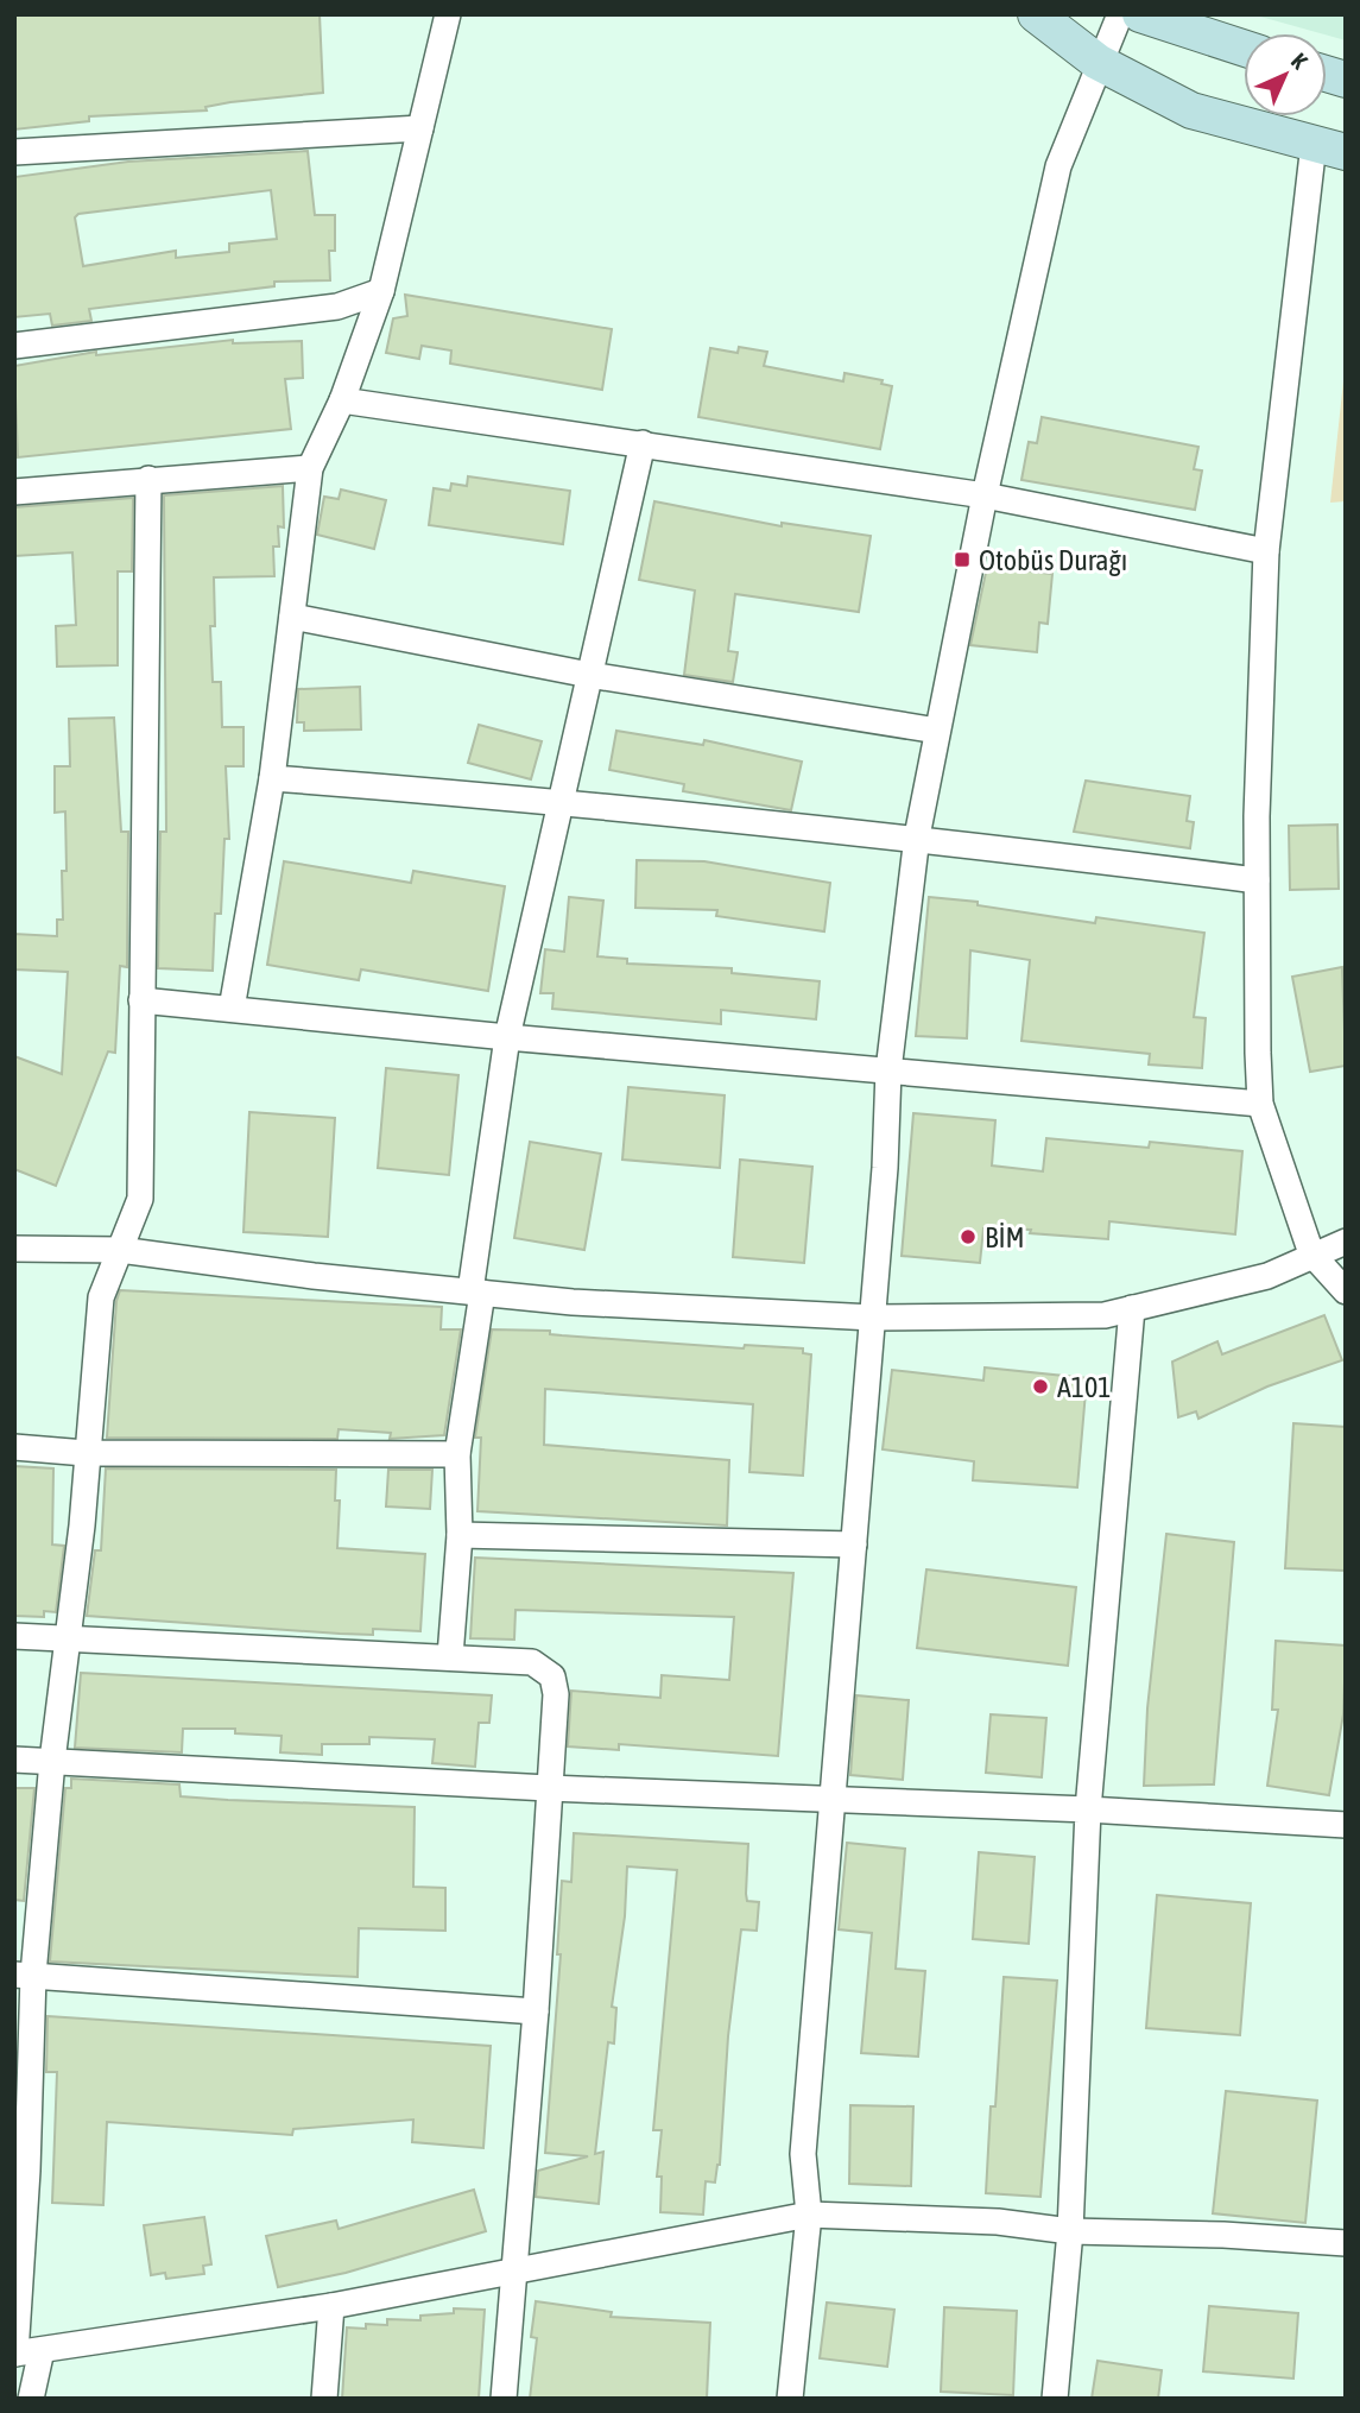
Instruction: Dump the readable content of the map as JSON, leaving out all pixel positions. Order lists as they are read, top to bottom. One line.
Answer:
{"places":{"transit":["Otobüs Durağı"],"other":["BİM","A101"]},"north":"top right"}
